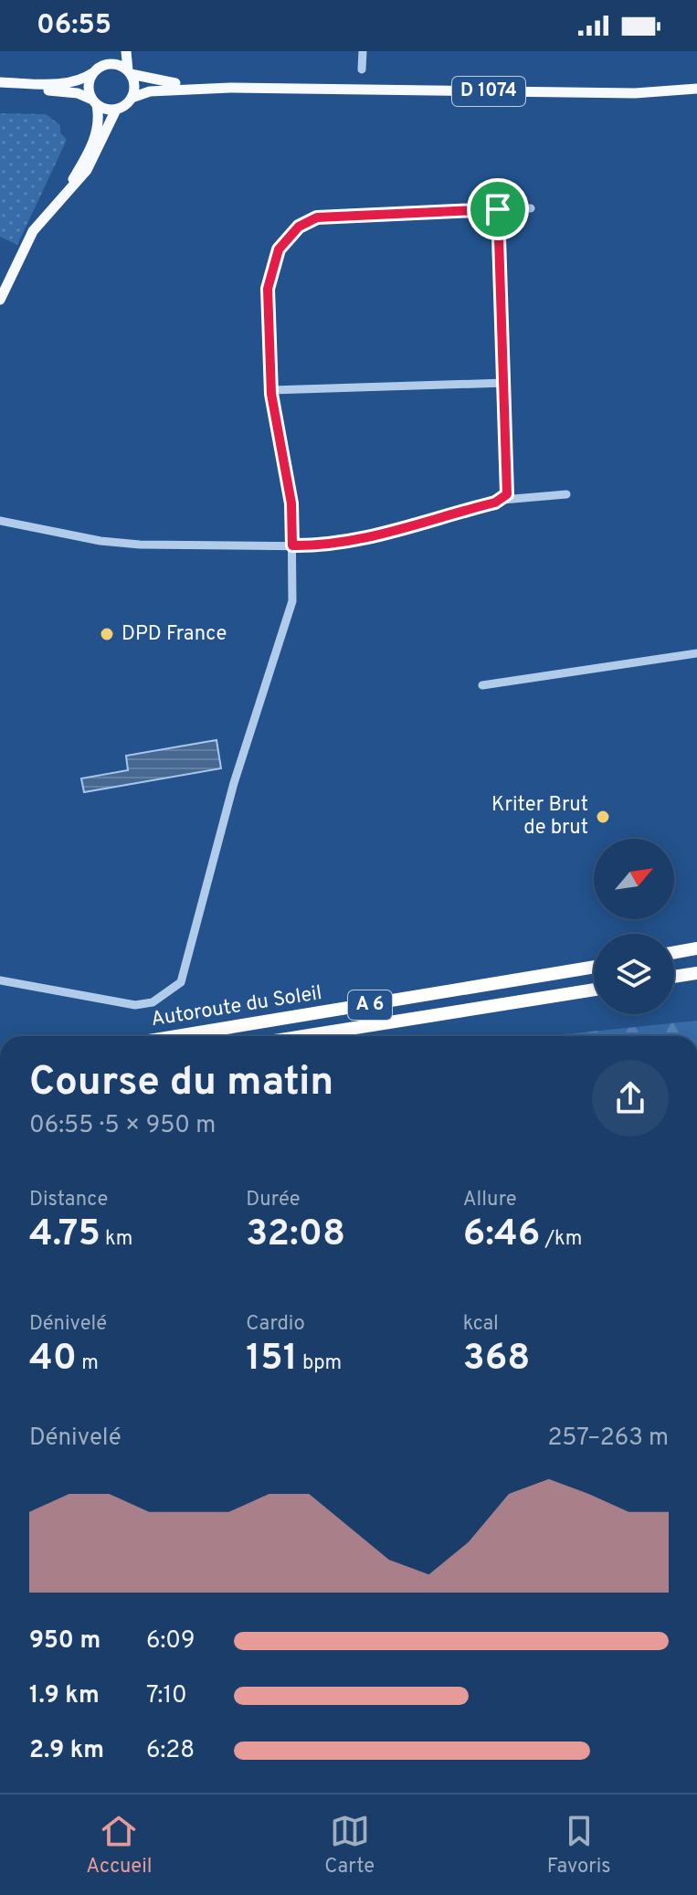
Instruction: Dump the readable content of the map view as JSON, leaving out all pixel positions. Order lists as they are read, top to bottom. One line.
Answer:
{"streets":{"highway":["A 6","Autoroute du Soleil"],"main road":["D 1074"]},"places":["DPD France","Kriter Brut de brut"],"north":"top right","page":{"status":"06:55","heading":["Course du matin","06:55 · 5 × 950 m"],"stats":[["Distance","4.75 km"],["Durée","32:08"],["Allure","6:46 /km"],["Dénivelé","40 m"],["Cardio","151 bpm"],["kcal","368"]],"chart":["Dénivelé","257–263 m"],"list":[{"name":"950 m","note":"6:09"},{"name":"1.9 km","note":"7:10"},{"name":"2.9 km","note":"6:28"}],"tabs":["Accueil","Carte","Favoris"]}}
